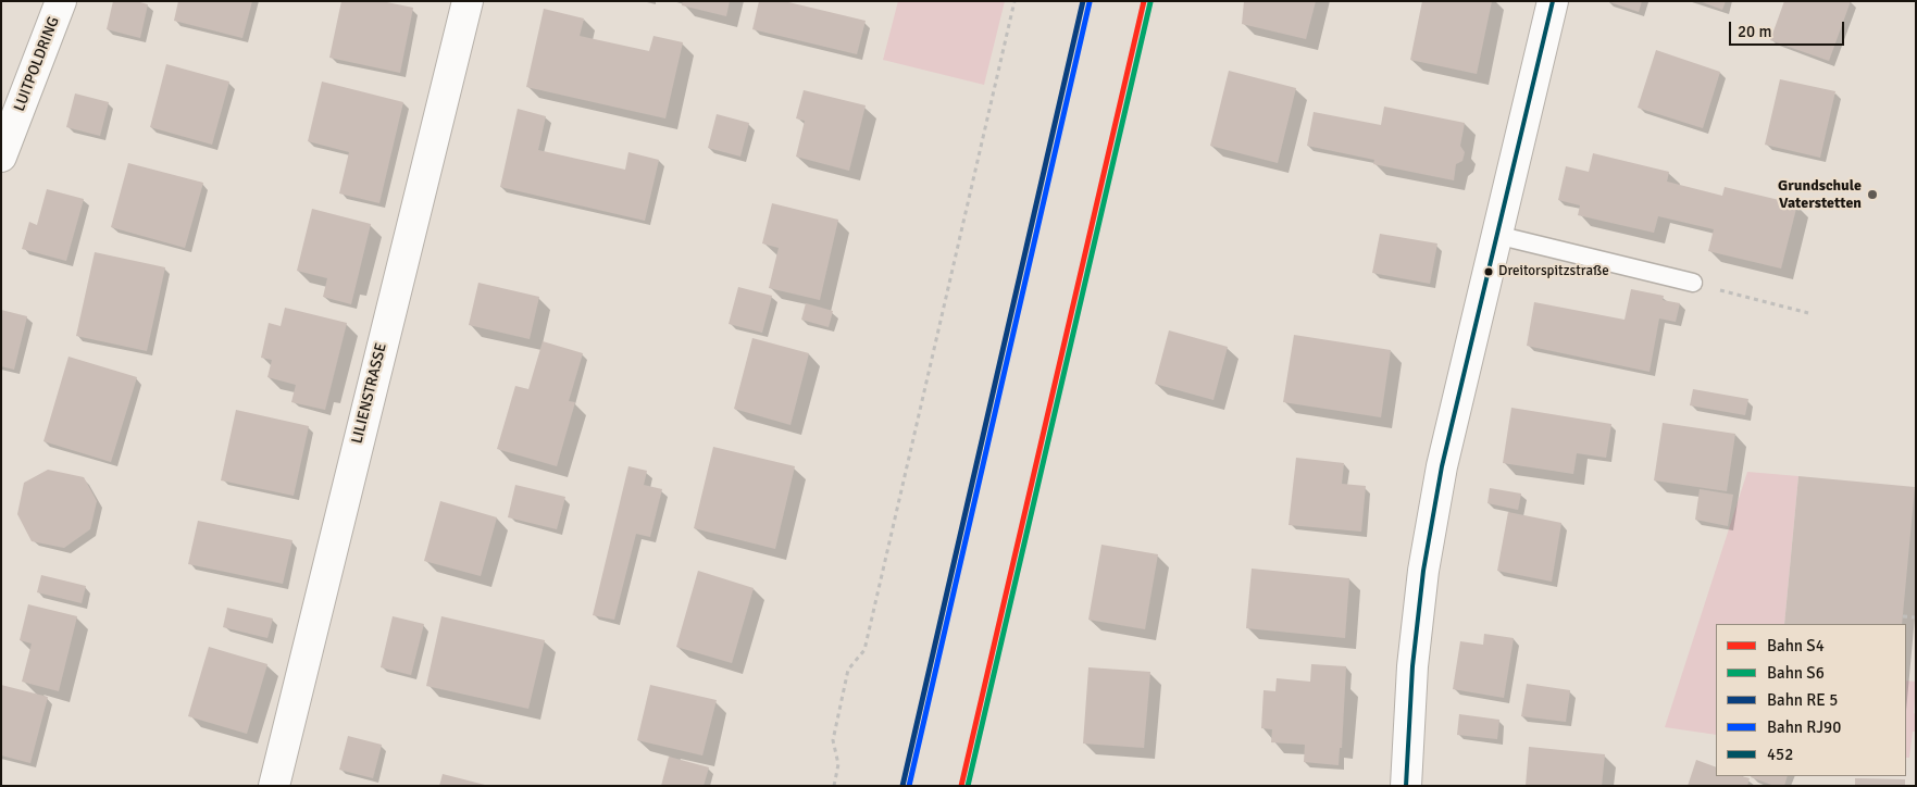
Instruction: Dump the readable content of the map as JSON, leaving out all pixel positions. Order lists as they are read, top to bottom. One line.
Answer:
{"streets":{"street":["LUITPOLDRING","LILIENSTRASSE"]},"places":["Grundschule Vaterstetten","Dreitorspitzstraße"],"lines":["rail line S4","transit line 452","rail line S6","rail line RJ90"],"legend":["Bahn S4","Bahn S6","Bahn RE 5","Bahn RJ90","452"],"scale_bar":"20 m"}
